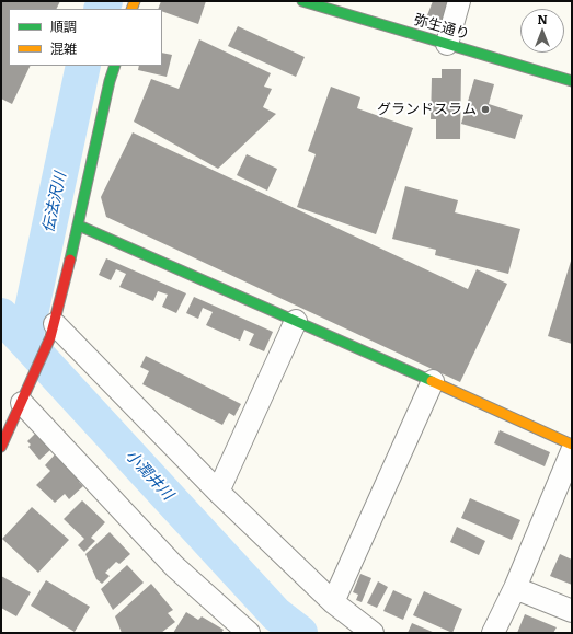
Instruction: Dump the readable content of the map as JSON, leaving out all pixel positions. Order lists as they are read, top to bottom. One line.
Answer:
{"streets":{"street":["弥生通り"]},"water":["伝法沢川","小潤井川"],"places":["グランドスラム"],"legend":["順調","混雑"],"north":"top"}
